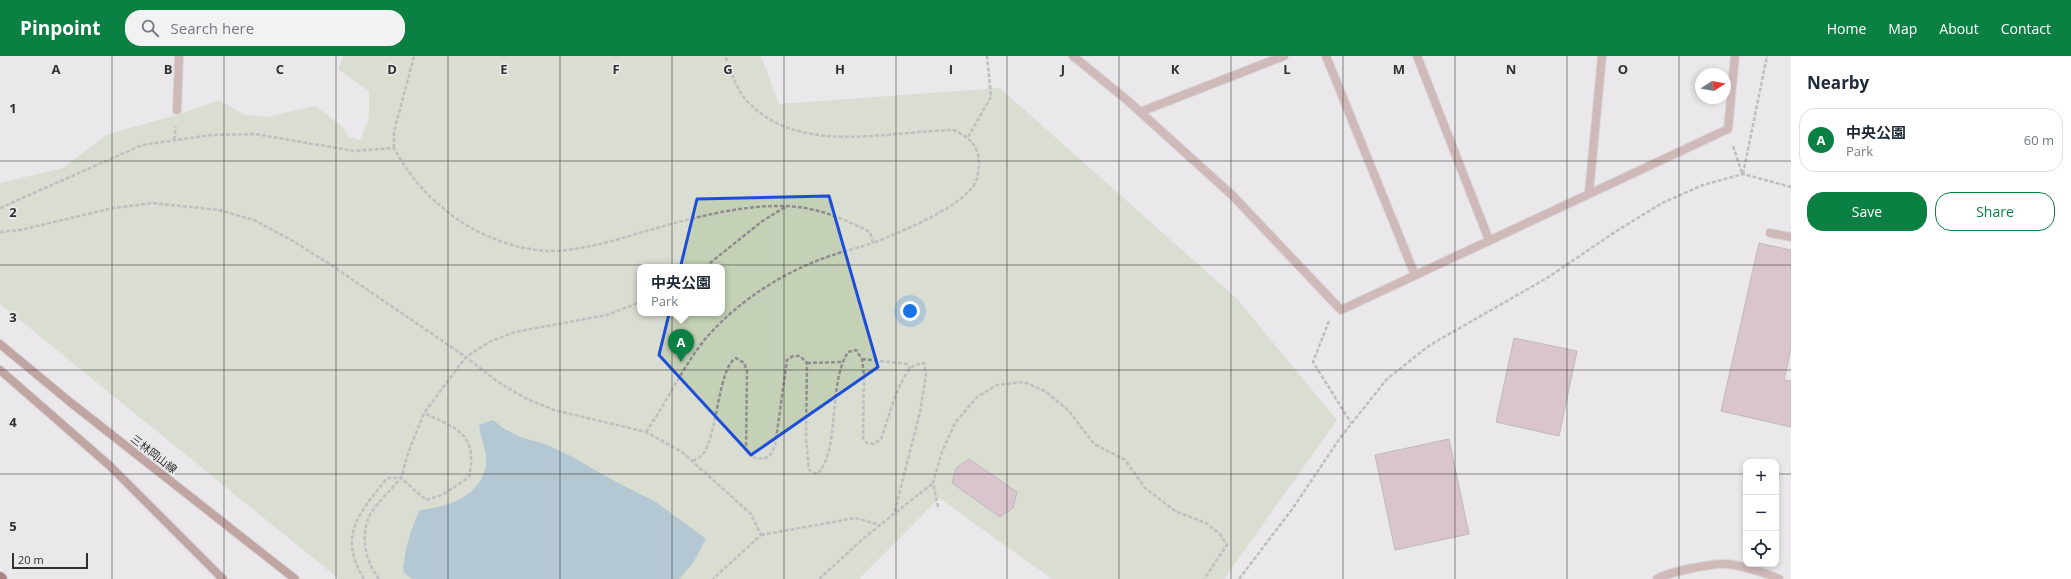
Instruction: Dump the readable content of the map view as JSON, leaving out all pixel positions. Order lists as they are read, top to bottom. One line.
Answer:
{"streets":{"main road":["三林岡山線"]},"scale_bar":"20 m","north":"right","page":{"header":"Pinpoint","search":"Search here","nav":["Home","Map","About","Contact"],"heading":"Nearby","list":[{"mark":"A","name":"中央公園","note":"Park","value":"60 m"}],"buttons":["Save","Share"],"popup":["中央公園","Park"],"pins":"A","map_buttons":["+","−"],"scale":"20 m"},"grid":{"columns":["A","B","C","D","E","F","G","H","I","J","K","L","M","N","O"],"rows":["1","2","3","4","5"]}}
